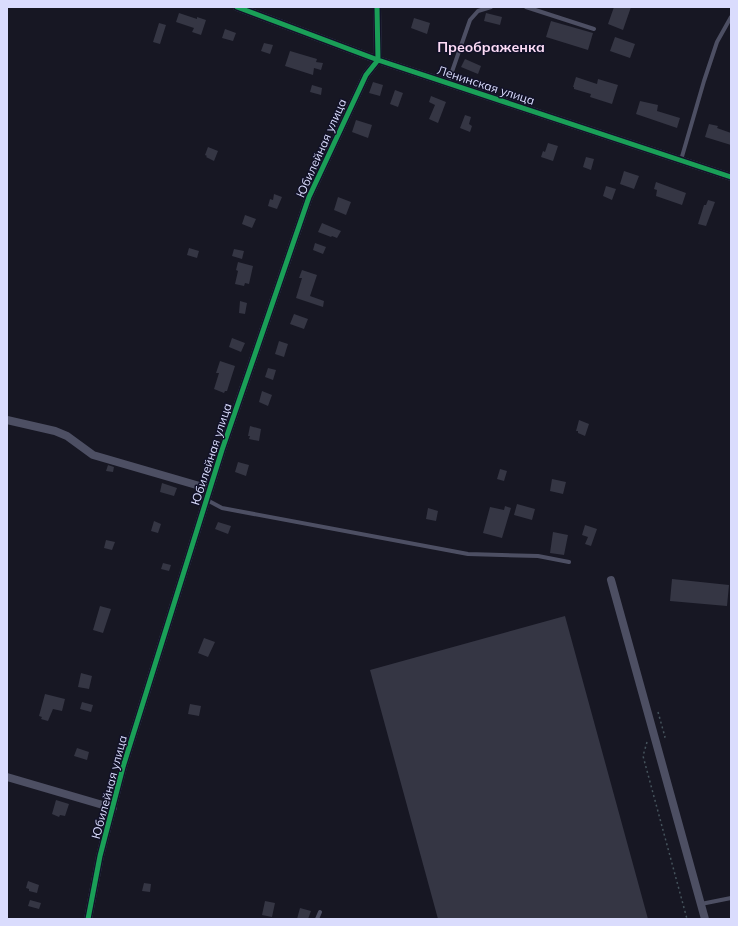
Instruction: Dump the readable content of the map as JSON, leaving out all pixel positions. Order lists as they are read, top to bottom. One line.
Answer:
{"streets":{"street":["Ленинская улица","Юбилейная улица"]},"crossings":[["Ленинская улица","Юбилейная улица"]],"districts":["Преображенка"]}
